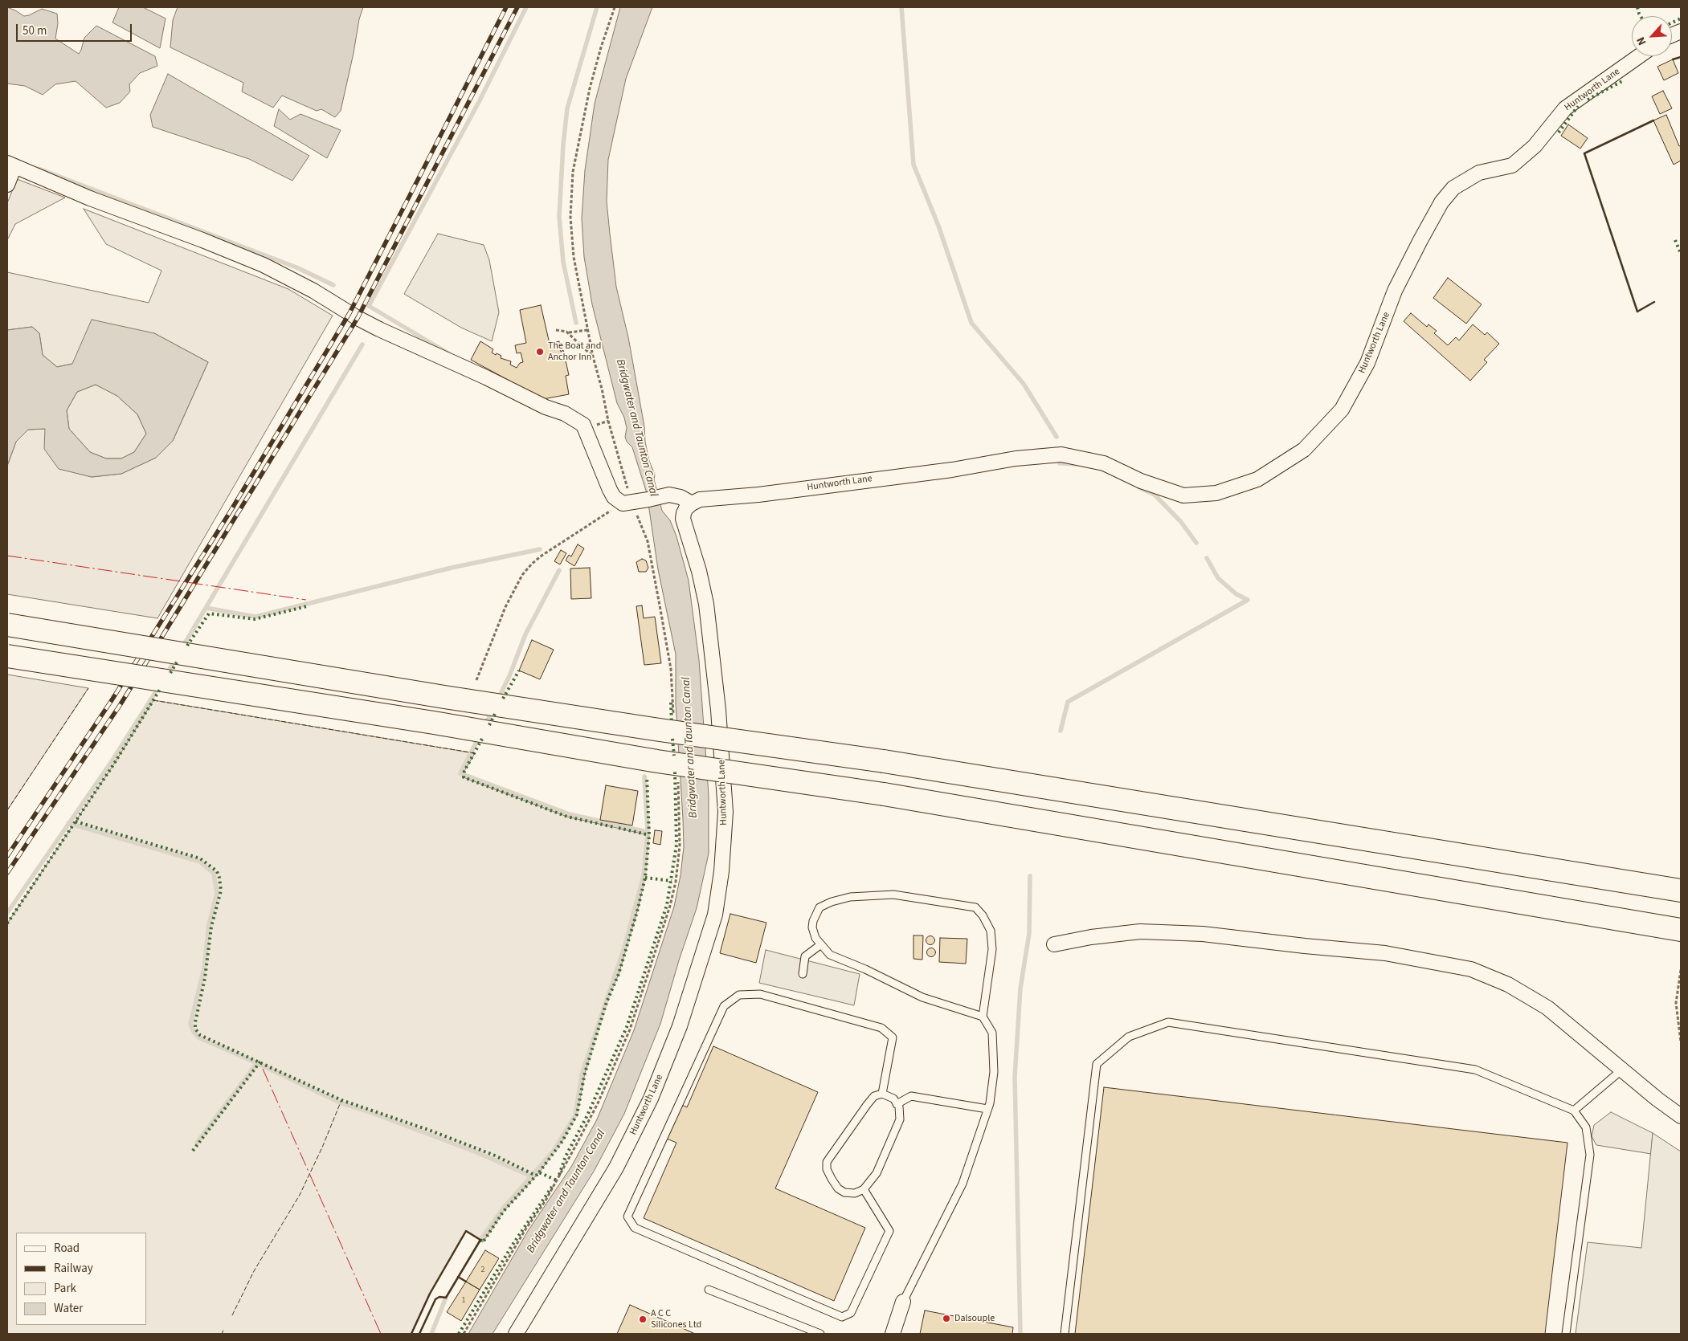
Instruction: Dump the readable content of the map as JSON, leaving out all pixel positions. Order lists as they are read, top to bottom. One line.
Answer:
{"streets":{"street":["Huntworth Lane"]},"water":["Bridgwater and Taunton Canal"],"places":["The Boat and Anchor Inn","Dalsouple","A C C Silicones Ltd"],"house_numbers":["2","1"],"legend":["Road","Railway","Park","Water"],"scale_bar":"50 m","north":"bottom left"}
